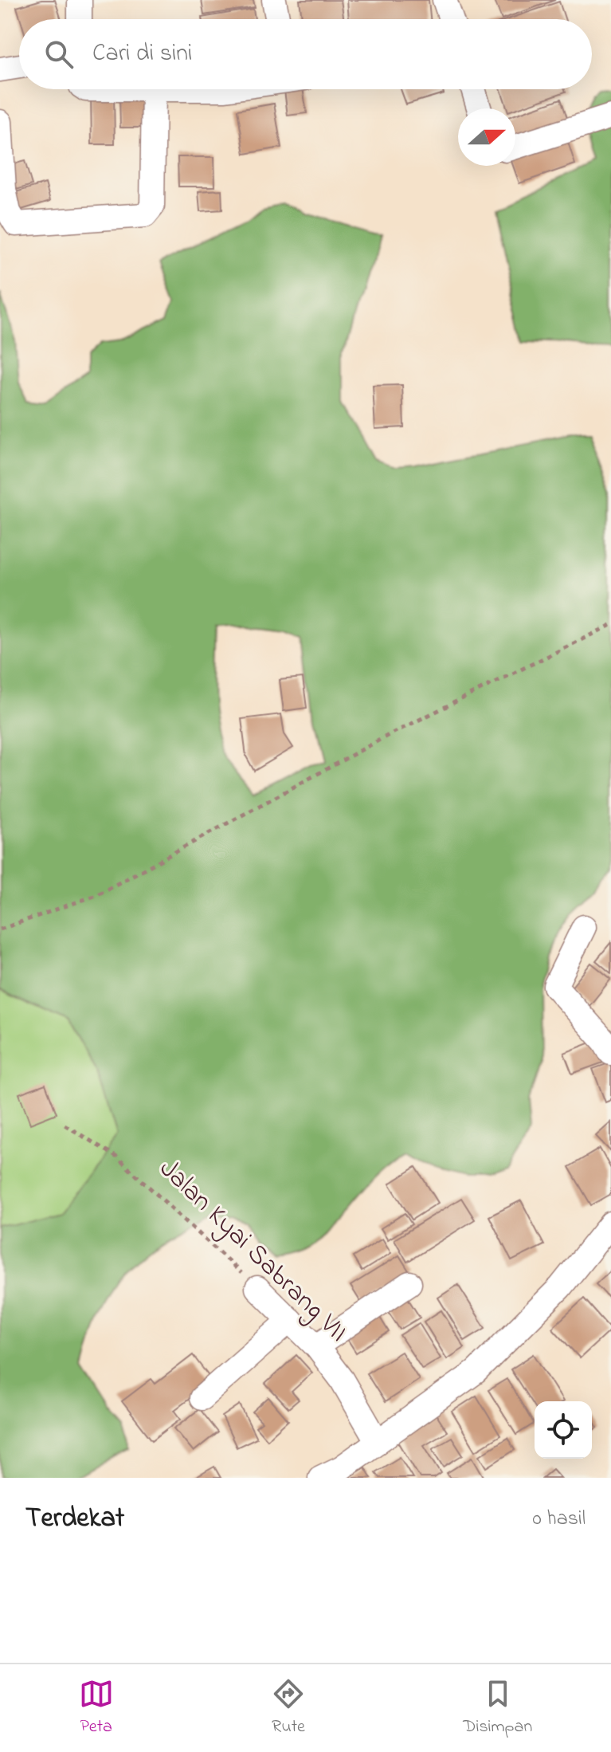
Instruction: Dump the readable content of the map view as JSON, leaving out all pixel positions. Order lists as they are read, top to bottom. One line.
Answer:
{"streets":{"street":["Jalan Kyai Sabrang VII"]},"north":"right","page":{"search":"Cari di sini","heading":["Terdekat","0 hasil"],"nav":["Peta","Rute","Disimpan"]}}
